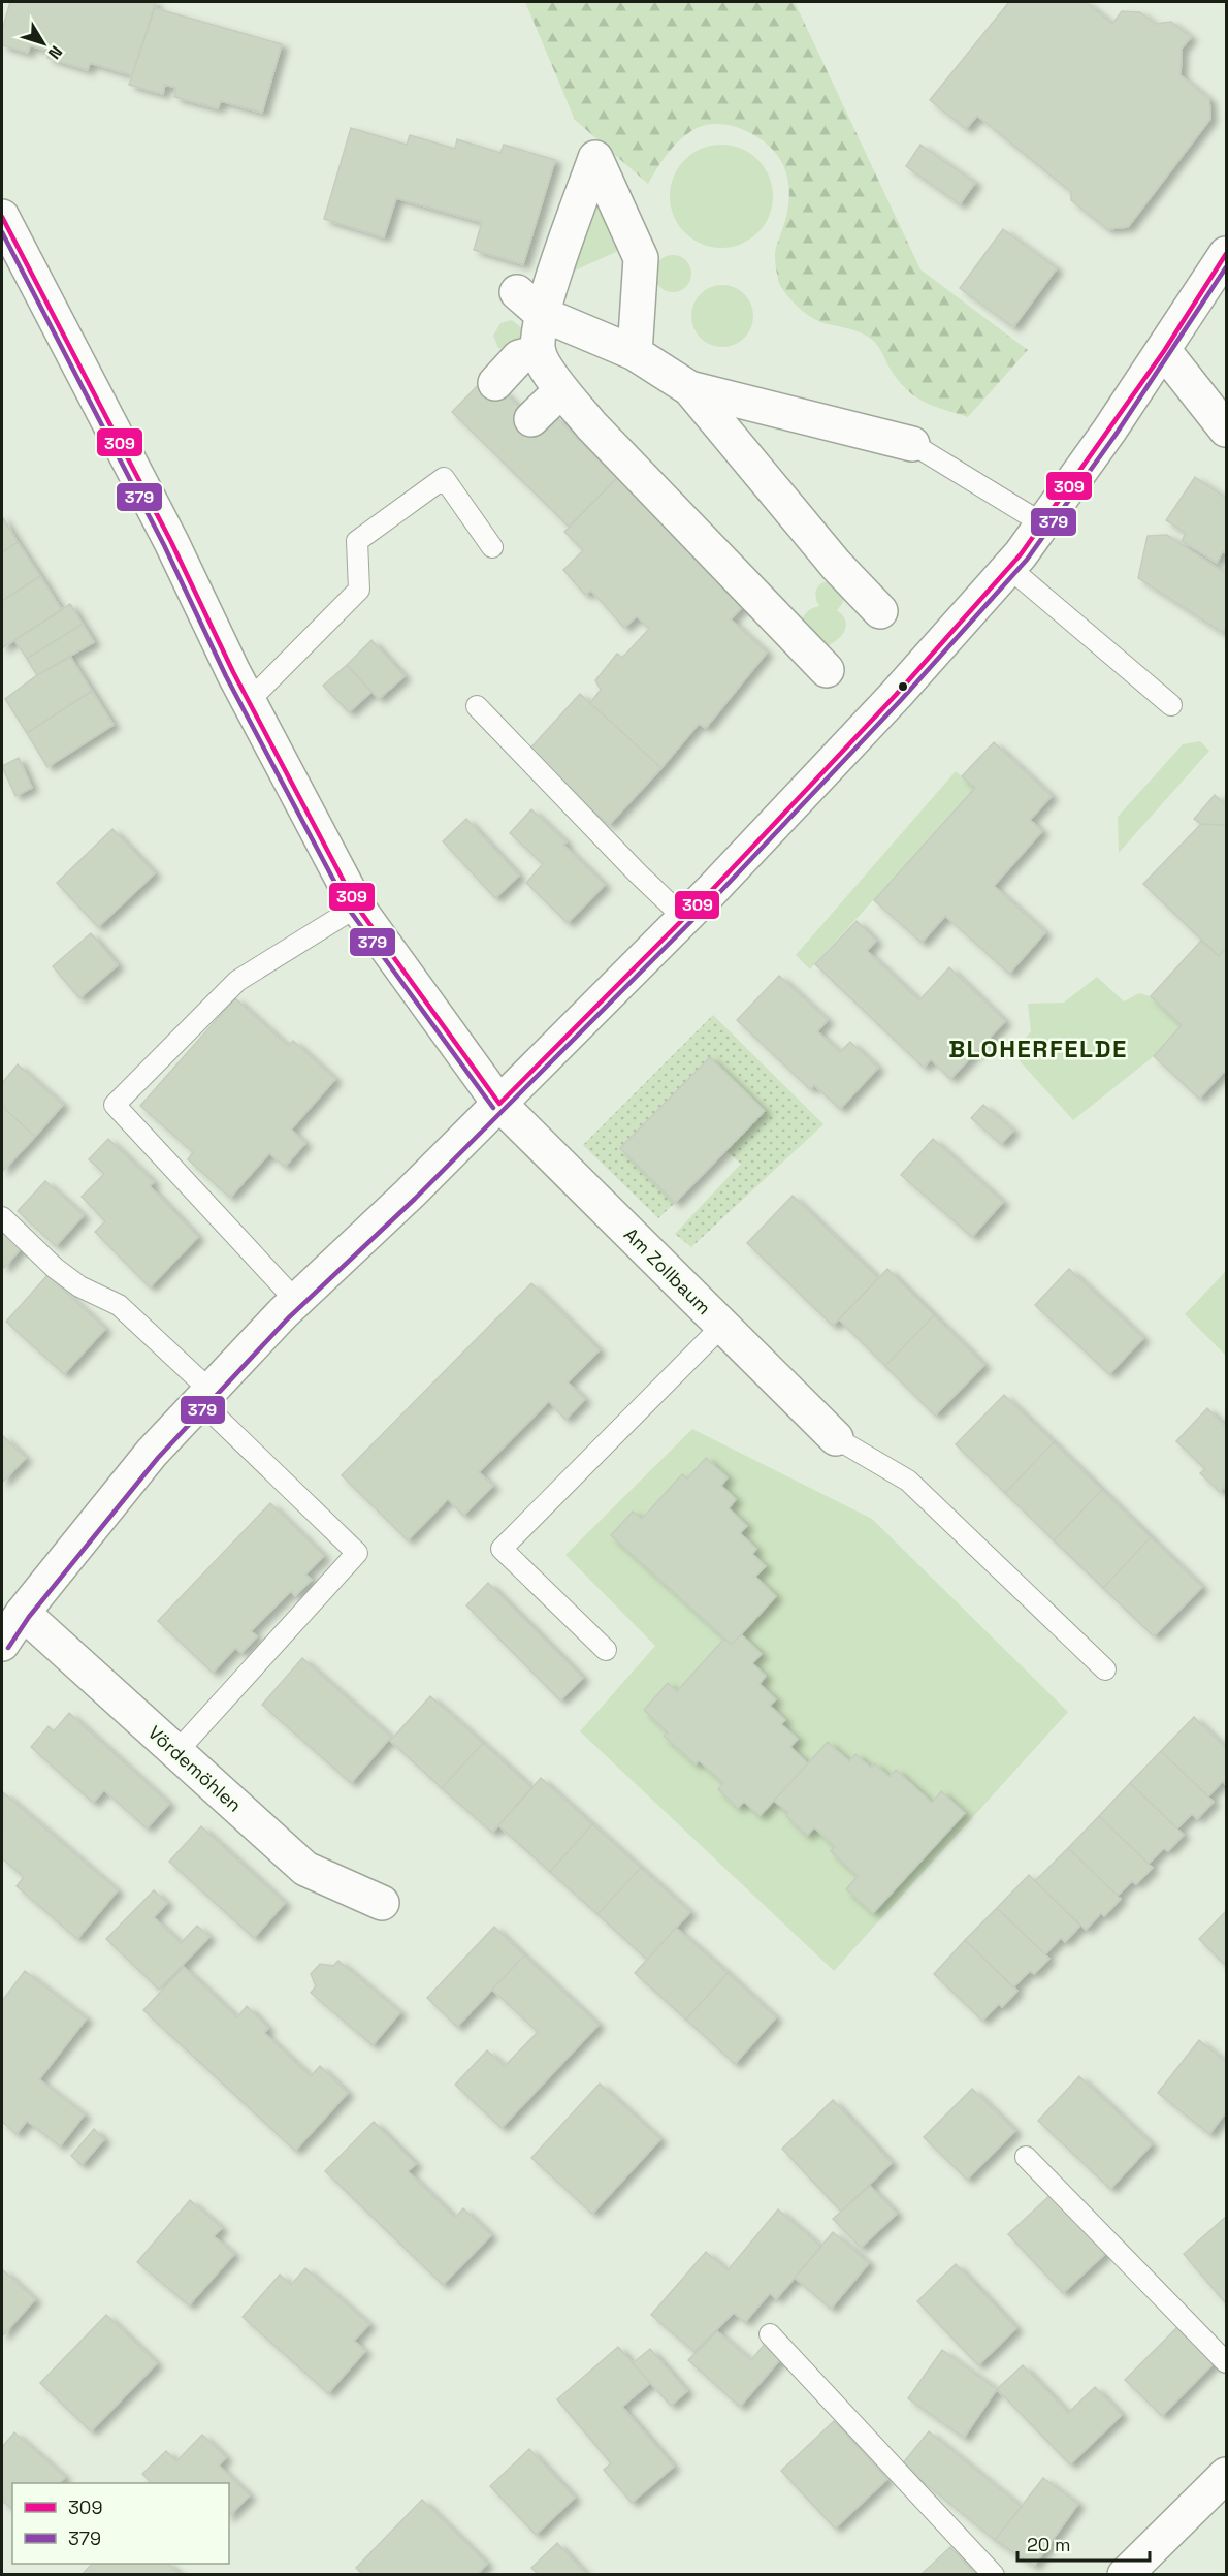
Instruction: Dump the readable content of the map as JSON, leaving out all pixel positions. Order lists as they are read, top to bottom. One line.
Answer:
{"streets":{"street":["Am Zollbaum","Vördemöhlen"]},"districts":["BLOHERFELDE"],"lines":["transit line 309","transit line 379"],"legend":["309","379"],"scale_bar":"20 m","north":"bottom right"}
